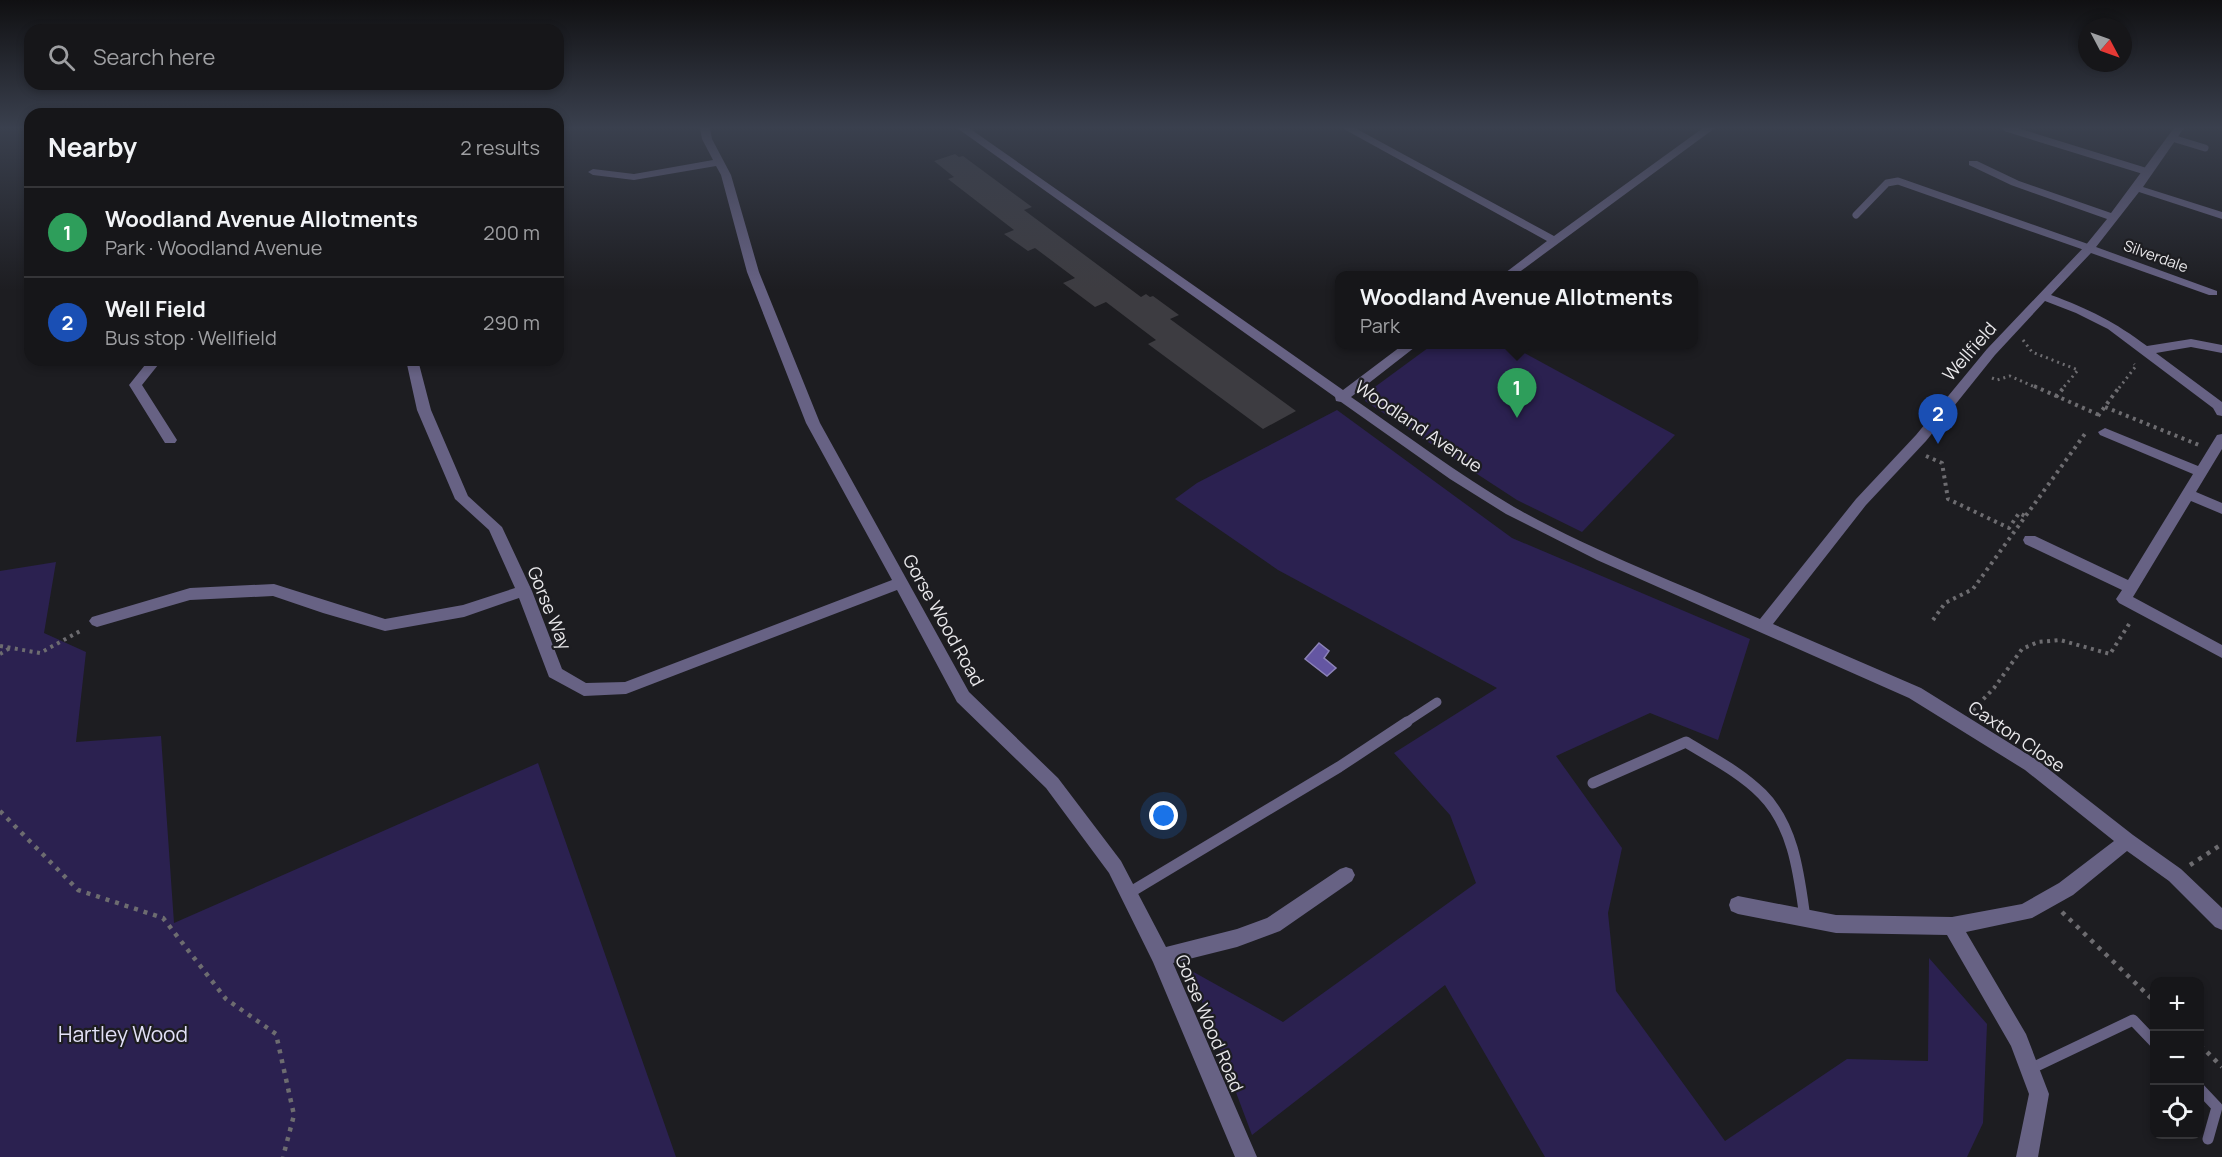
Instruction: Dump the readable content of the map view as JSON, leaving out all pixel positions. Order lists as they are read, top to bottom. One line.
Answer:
{"streets":{"street":["Silverdale","Wellfield","Woodland Avenue","Gorse Way","Gorse Wood Road","Caxton Close"]},"crossings":[["Silverdale","Wellfield"],["Wellfield","Woodland Avenue"],["Wellfield","Caxton Close"],["Woodland Avenue","Caxton Close"],["Gorse Way","Gorse Wood Road"]],"parks":["Hartley Wood"],"north":"bottom right","page":{"search":"Search here","heading":["Nearby","2 results"],"list":[{"mark":"1","name":"Woodland Avenue Allotments","note":"Park · Woodland Avenue","value":"200 m"},{"mark":"2","name":"Well Field","note":"Bus stop · Wellfield","value":"290 m"}],"popup":["Woodland Avenue Allotments","Park"],"pins":["1","2"],"map_buttons":["+","−"]}}
